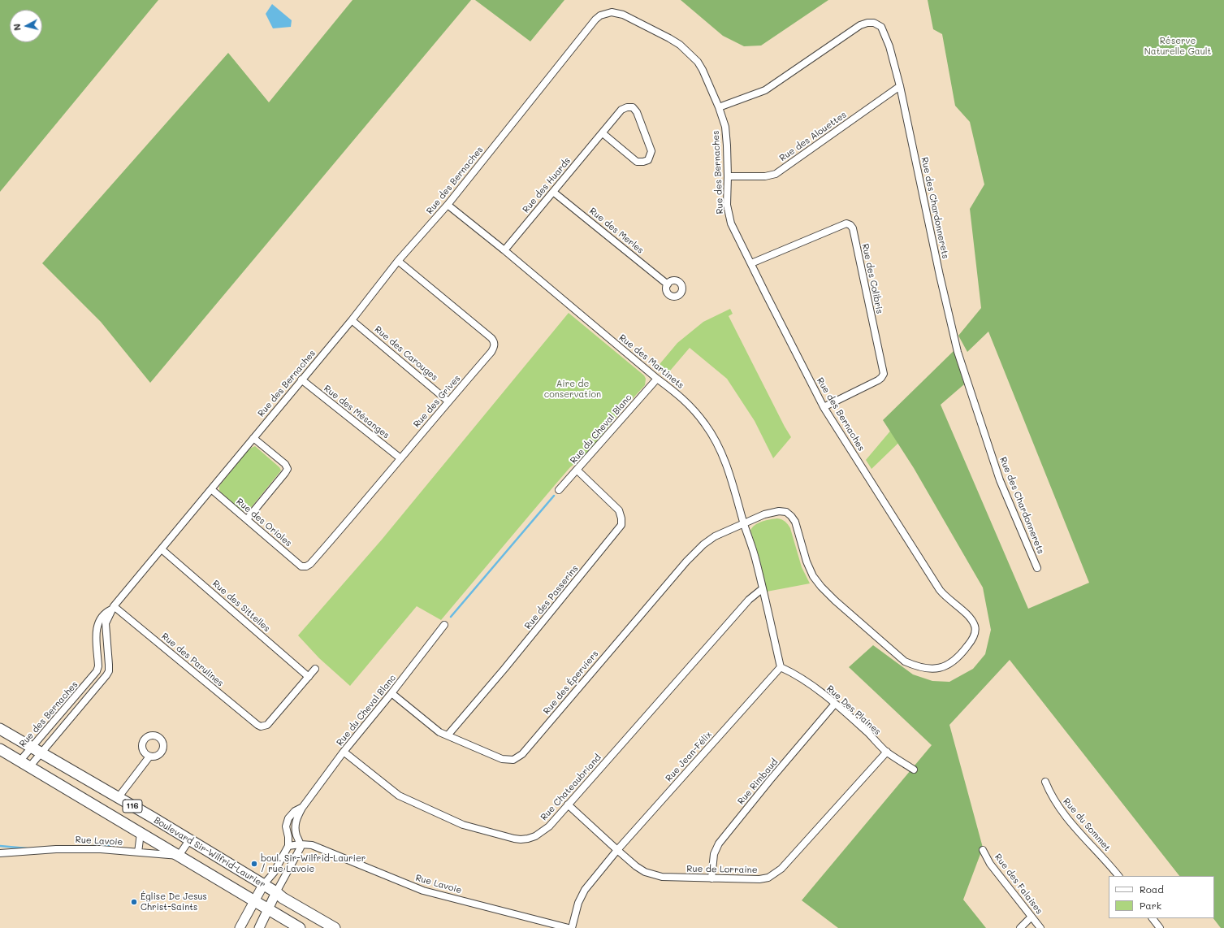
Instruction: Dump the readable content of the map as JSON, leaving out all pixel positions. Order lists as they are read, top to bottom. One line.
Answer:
{"streets":{"main road":["116","Boulevard Sir-Wilfrid-Laurier"],"street":["Rue des Alouettes","Rue des Bernaches","Rue des Huards","Rue des Chardonnerets","Rue des Merles","Rue des Colibris","Rue des Carouges","Rue des Martinets","Rue des Grives","Rue des Mésanges","Rue du Cheval Blanc","Rue des Orioles","Rue des Passerins","Rue des Sittelles","Rue des Parulines","Rue des Éperviers","Rue Des Plaines","Rue Jean-Félix","Rue Rimbaud","Rue Chateaubriand","Rue du Sommet","Rue Lavoie","Rue de Lorraine","Rue des Falaises"]},"crossings":[["Rue des Alouettes","Rue des Bernaches"],["Rue des Alouettes","Rue des Chardonnerets"],["Rue des Bernaches","Rue des Chardonnerets"],["Rue des Bernaches","Rue des Colibris"],["Rue des Bernaches","Rue des Carouges"],["Rue des Bernaches","Rue des Martinets"],["Rue des Bernaches","Rue des Grives"],["Rue des Bernaches","Rue des Mésanges"],["Rue des Bernaches","Rue des Orioles"],["Rue des Bernaches","Rue des Sittelles"],["Rue des Bernaches","Rue des Parulines"],["Rue des Bernaches","Rue des Éperviers"],["Rue des Bernaches","Boulevard Sir-Wilfrid-Laurier"],["Rue des Huards","Rue des Merles"],["Rue des Huards","Rue des Martinets"],["Rue des Carouges","Rue des Grives"],["Rue des Martinets","Rue du Cheval Blanc"],["Rue des Martinets","Rue des Éperviers"],["Rue des Martinets","Rue Chateaubriand"],["Rue des Grives","Rue des Mésanges"],["Rue des Grives","Rue des Orioles"],["Rue du Cheval Blanc","Rue des Passerins"],["Rue du Cheval Blanc","Rue des Éperviers"],["Rue du Cheval Blanc","Rue Chateaubriand"],["Rue du Cheval Blanc","Rue Lavoie"],["Rue des Passerins","Rue des Éperviers"],["Rue des Sittelles","Rue des Parulines"],["Rue Des Plaines","Rue Jean-Félix"],["Rue Des Plaines","Rue Rimbaud"],["Rue Des Plaines","Rue de Lorraine"],["Rue Jean-Félix","Rue de Lorraine"],["Rue Rimbaud","Rue de Lorraine"],["Rue Chateaubriand","Rue de Lorraine"],["Rue Lavoie","Boulevard Sir-Wilfrid-Laurier"]],"parks":["Réserve Naturelle Gault","Aire de conservation"],"places":["boul. Sir-Wilfrid-Laurier / rue Lavoie","Église De Jesus Christ-Saints"],"legend":["Road","Park"],"north":"left"}
